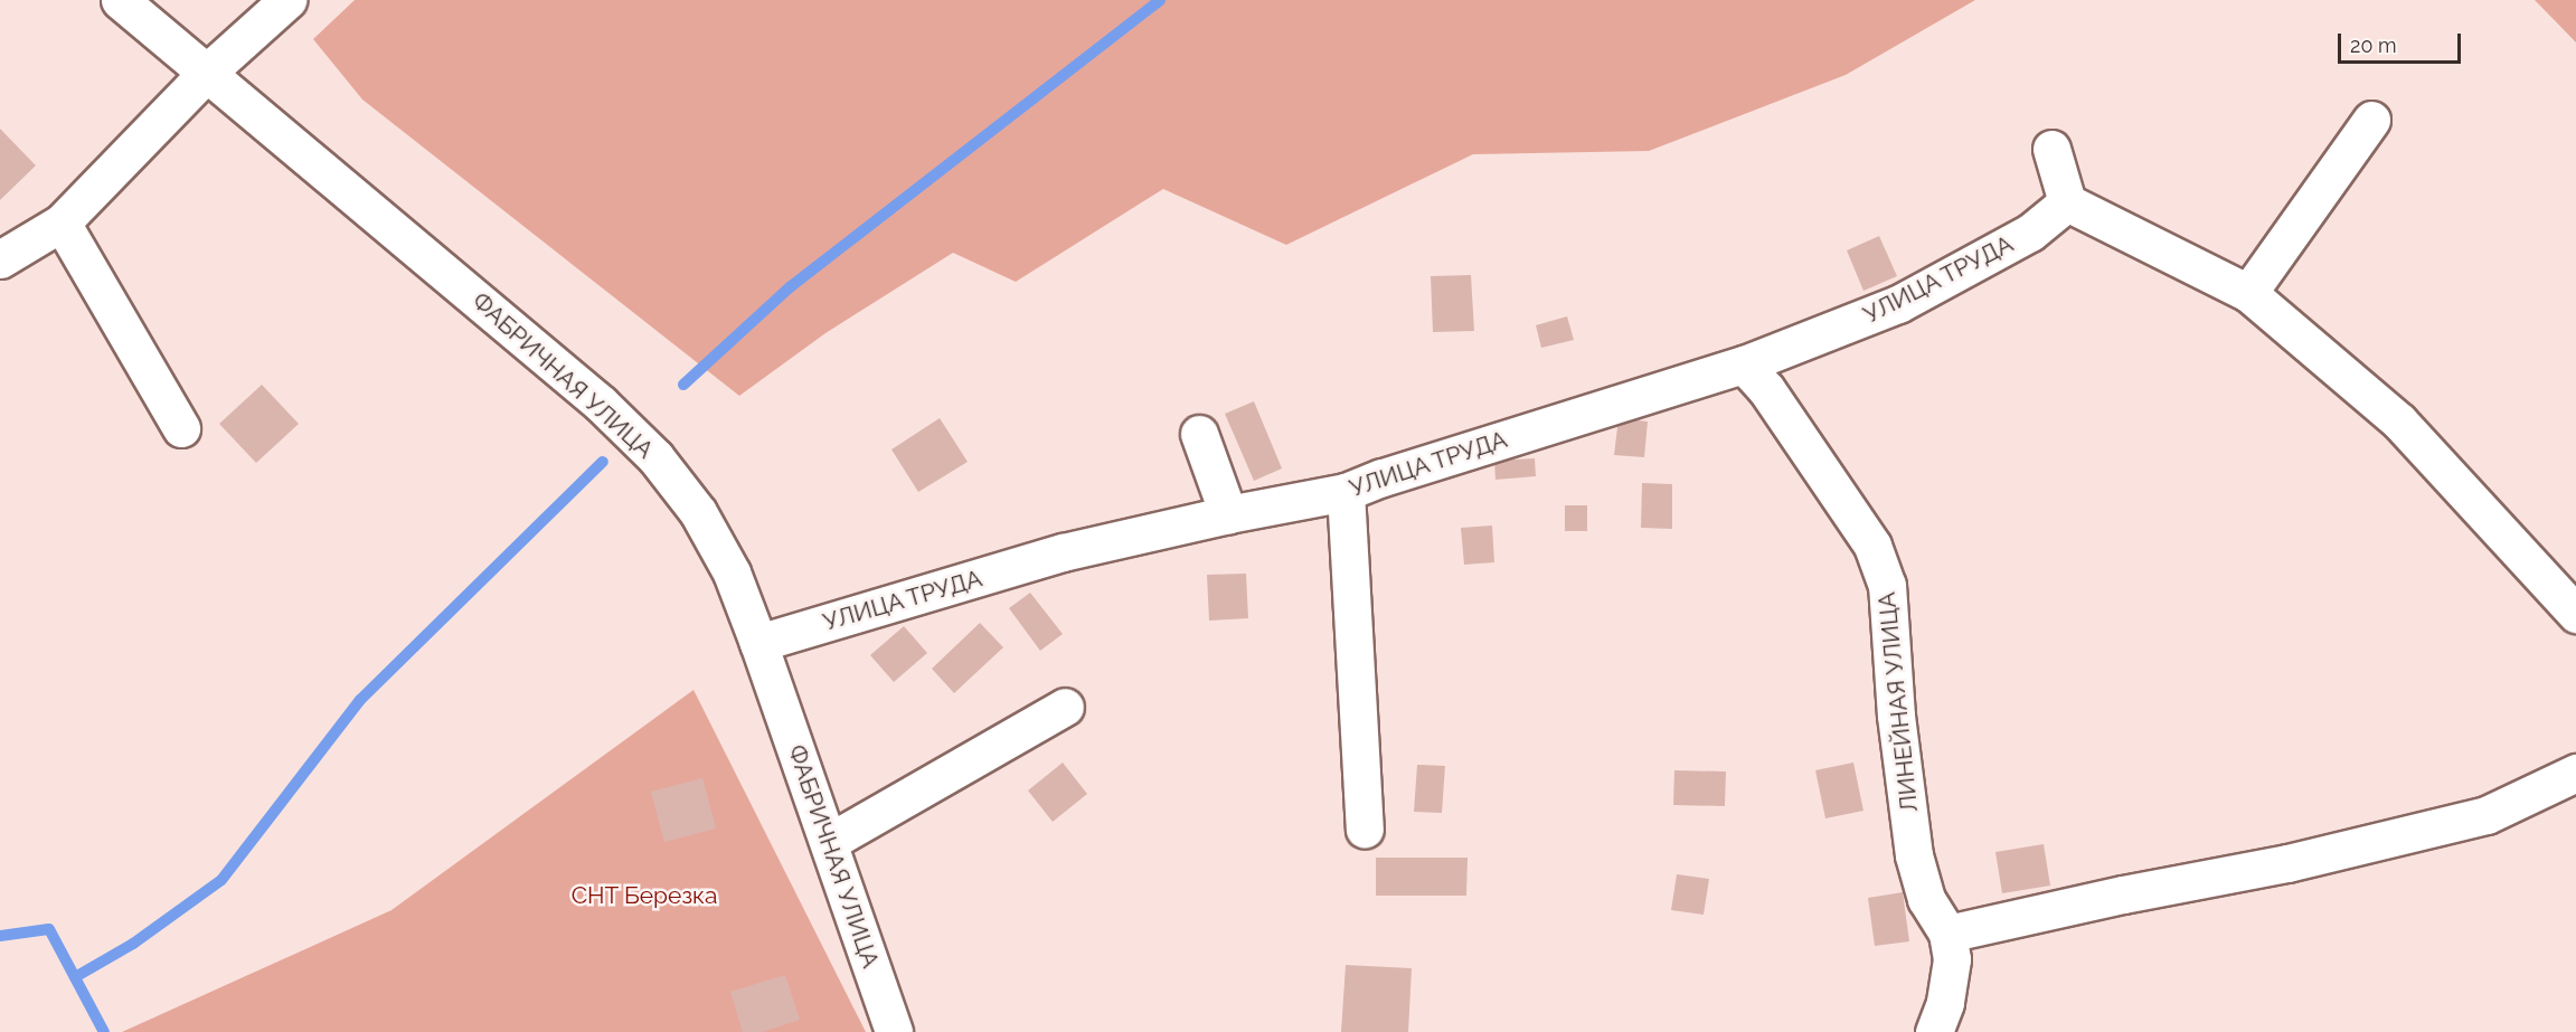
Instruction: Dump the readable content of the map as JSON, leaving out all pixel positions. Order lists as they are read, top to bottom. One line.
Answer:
{"streets":{"street":["УЛИЦА ТРУДА","ФАБРИЧНАЯ УЛИЦА","ЛИНЕЙНАЯ УЛИЦА"]},"crossings":[["УЛИЦА ТРУДА","ФАБРИЧНАЯ УЛИЦА"],["УЛИЦА ТРУДА","ЛИНЕЙНАЯ УЛИЦА"]],"parks":["СНТ Березка"],"scale_bar":"20 m"}
